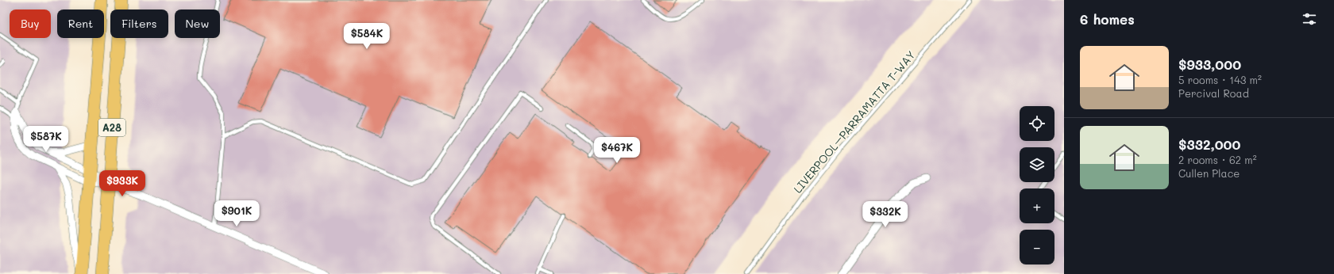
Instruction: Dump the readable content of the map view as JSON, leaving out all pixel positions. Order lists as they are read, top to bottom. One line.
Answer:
{"streets":{"highway":["A28"],"lane":["LIVERPOOL–PARRAMATTA T-WAY"]},"page":{"heading":"6 homes","chip":["Buy","Rent","Filters","New"],"price":["$584K","$587K","$467K","$933K","$901K","$332K"],"list":[{"name":"$933,000","note":"5 rooms · 143 m² · Percival Road"},{"name":"$332,000","note":"2 rooms · 62 m² · Cullen Place"}],"map_buttons":["+","−"]}}
